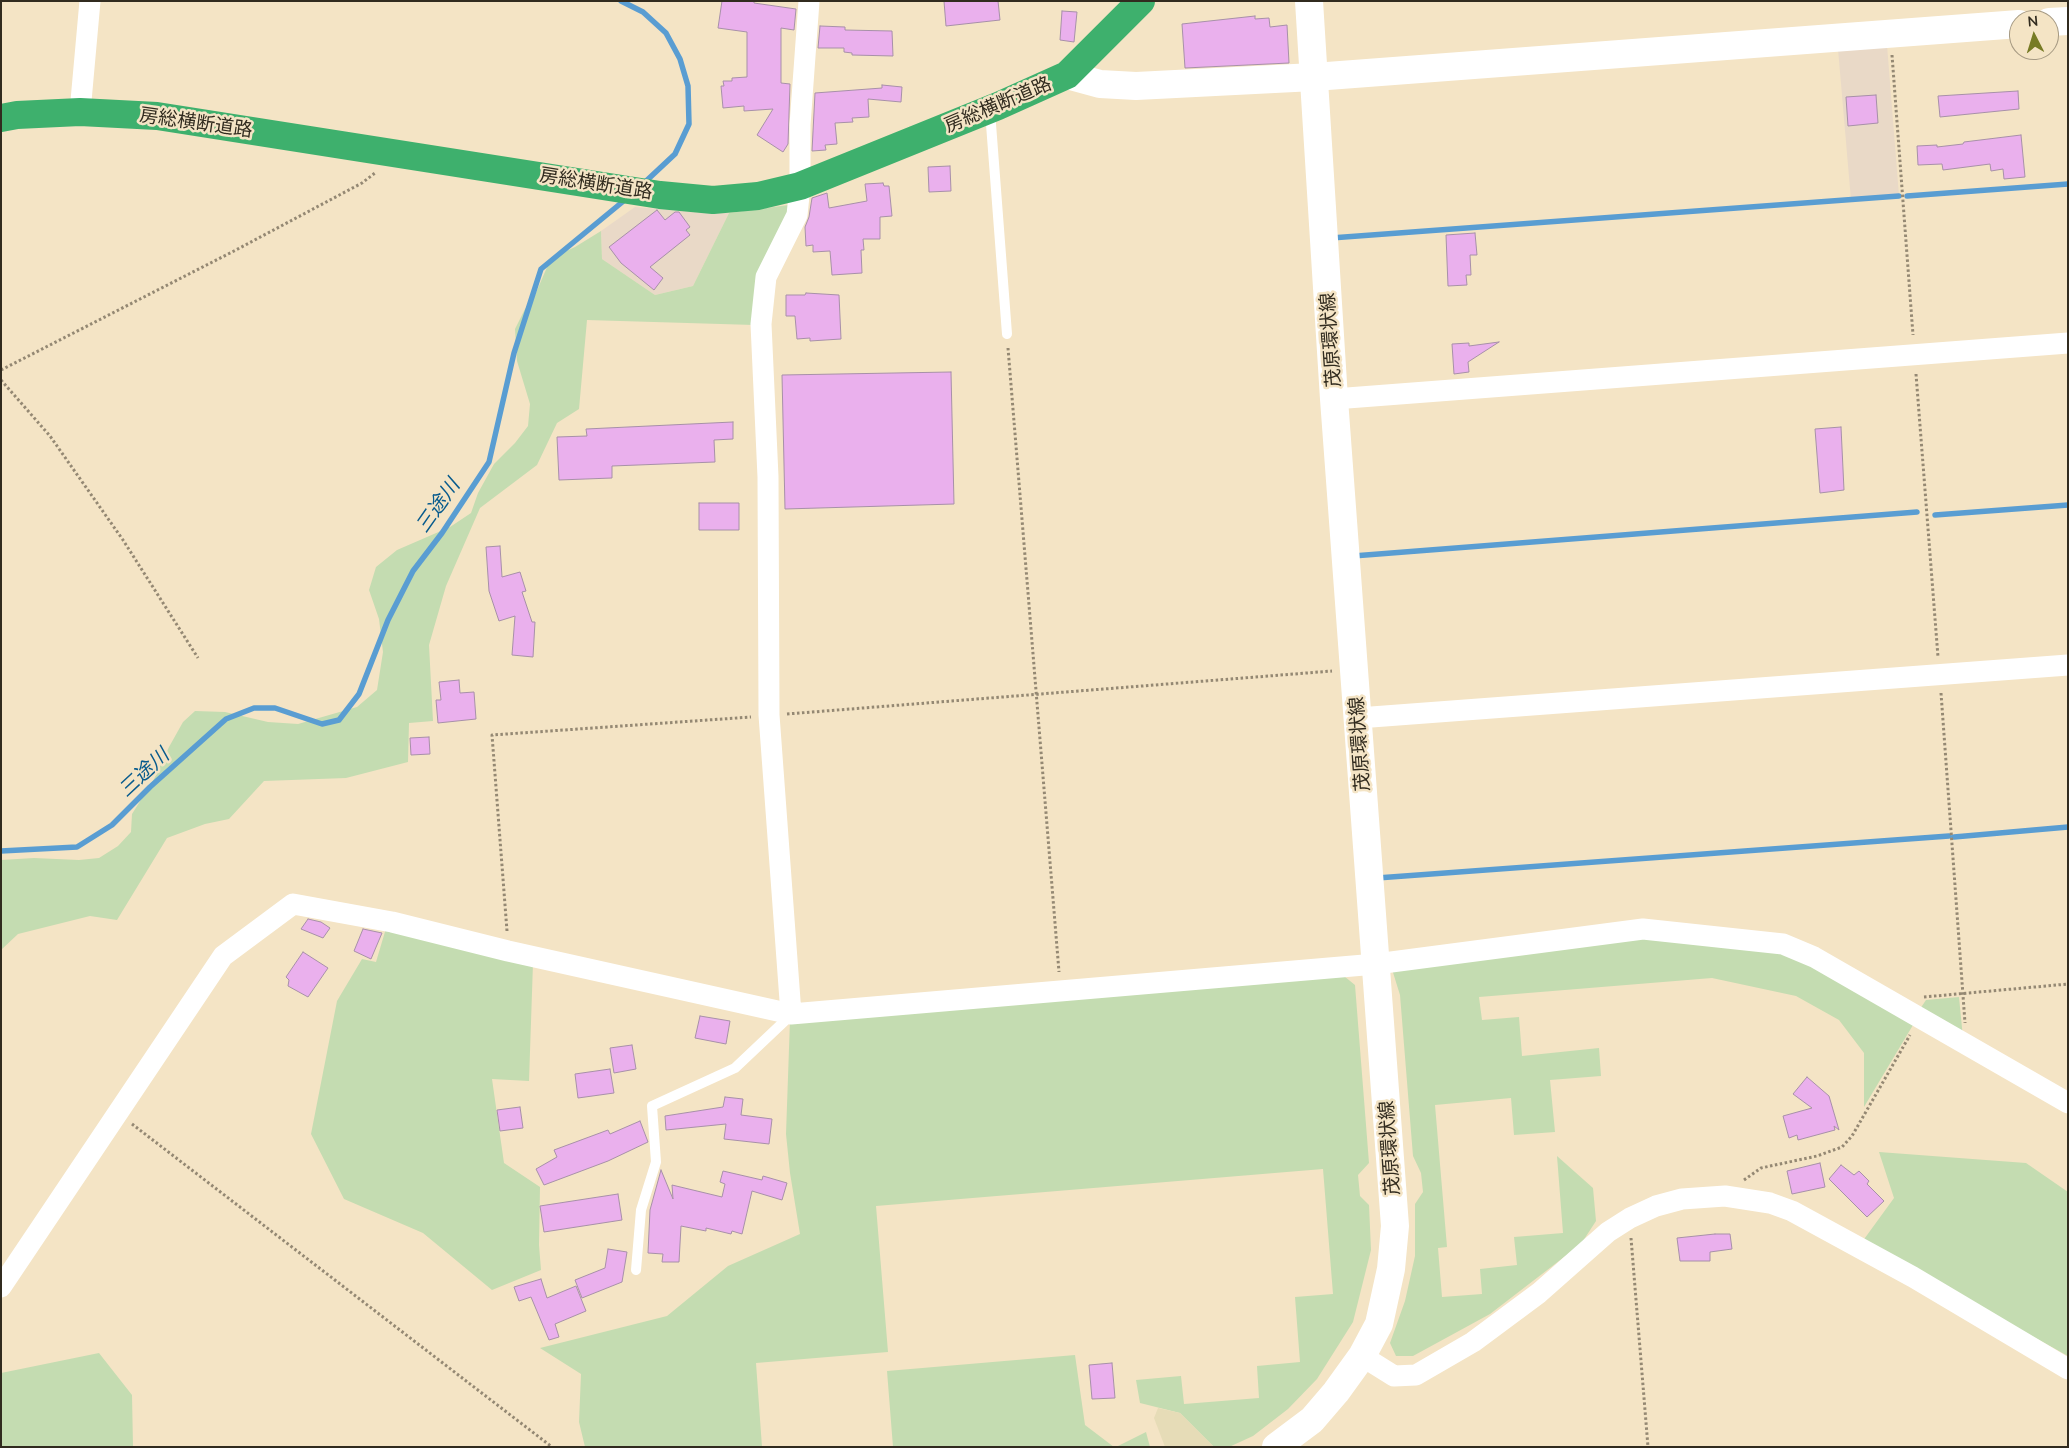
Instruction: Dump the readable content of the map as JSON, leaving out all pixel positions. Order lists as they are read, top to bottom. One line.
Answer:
{"streets":{"highway":["房総横断道路"],"main road":["茂原環状線"]},"water":["三途川"],"north":"top"}
